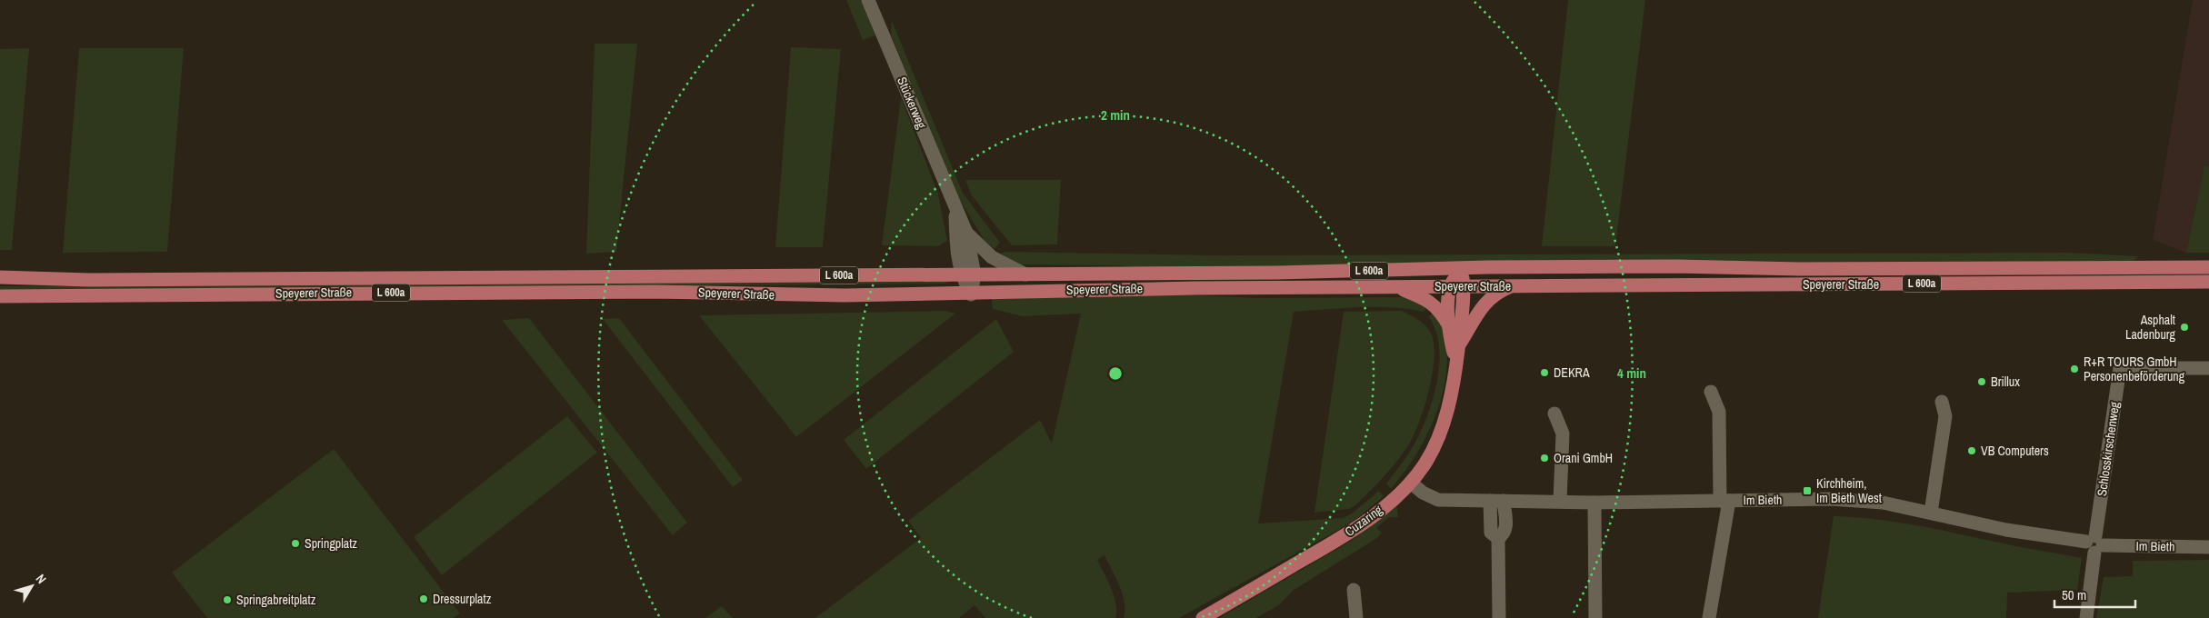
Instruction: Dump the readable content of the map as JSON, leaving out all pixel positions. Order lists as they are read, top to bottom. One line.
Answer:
{"streets":{"main road":["L 600a","Speyerer Straße","Cuzaring"],"street":["Stückerweg","Schlosskirschenweg","Im Bieth"]},"crossings":[["Stückerweg","Speyerer Straße"],["Speyerer Straße","Cuzaring"],["Schlosskirschenweg","Im Bieth"],["Im Bieth","Cuzaring"]],"places":{"other":["Asphalt Ladenburg","R+R TOURS GmbH Personenbeförderung","DEKRA","Brillux","VB Computers","Orani GmbH","Springplatz","Dressurplatz","Springabreitplatz"],"transit":["Kirchheim, Im Bieth West"]},"scale_bar":"50 m","north":"top right","rings":["2 min","4 min"]}
